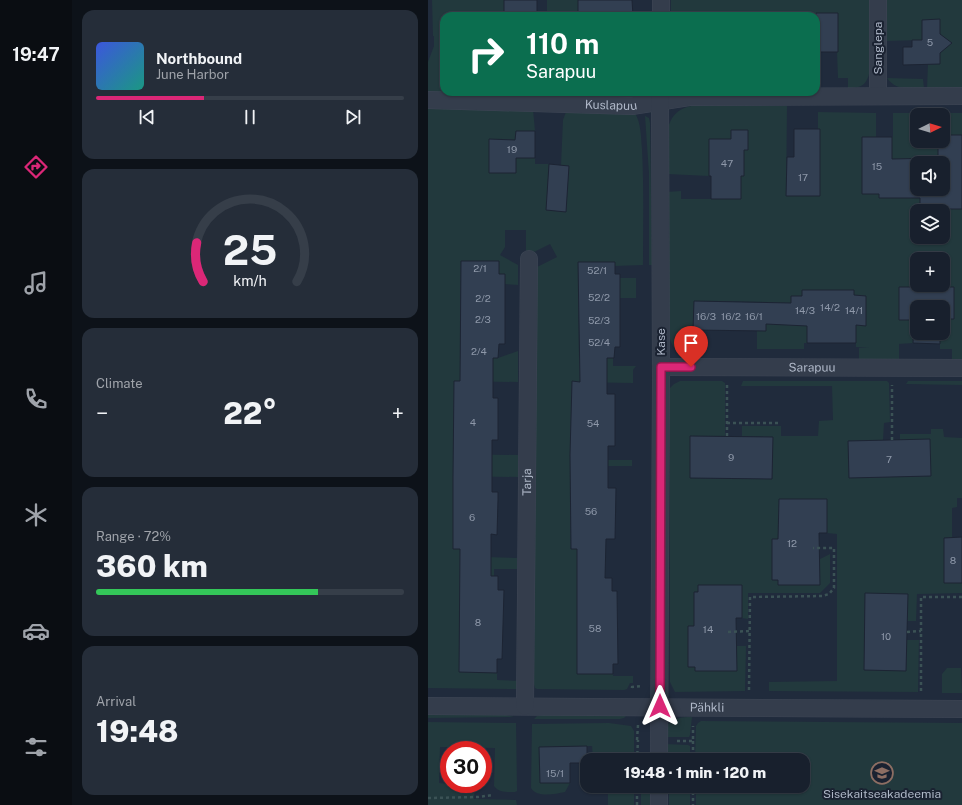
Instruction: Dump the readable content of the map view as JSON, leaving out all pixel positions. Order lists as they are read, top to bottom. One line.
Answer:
{"streets":{"street":["Sanglepa","Kuslapuu","Kase","Sarapuu","Tarja","Pähkli"]},"crossings":[["Sanglepa","Kuslapuu"],["Kuslapuu","Kase"],["Kase","Sarapuu"],["Kase","Pähkli"],["Tarja","Pähkli"]],"places":{"school or university":["Sisekaitseakadeemia"]},"house_numbers":["5","19","47","15","17","2/1","52/1","52/2","2/2","14/2","14/3","14/1","16/3","16/2","16/1","2/3","52/3","52/4","2/4","4","54","9","7","56","6","12","8","8","58","14","10","15/1"],"north":"right","page":{"tabs":"19:47","turn":["110 m","Sarapuu"],"song":["Northbound","June Harbor"],"map_buttons":["+","−"],"tile":["Climate",["Range · 72%","360 km"],["Arrival","19:48"]],"heat":["−","22°","+"],"limit":"30","trip":"19:48 · 1 min · 120 m","gauge":["25","km/h"]}}
